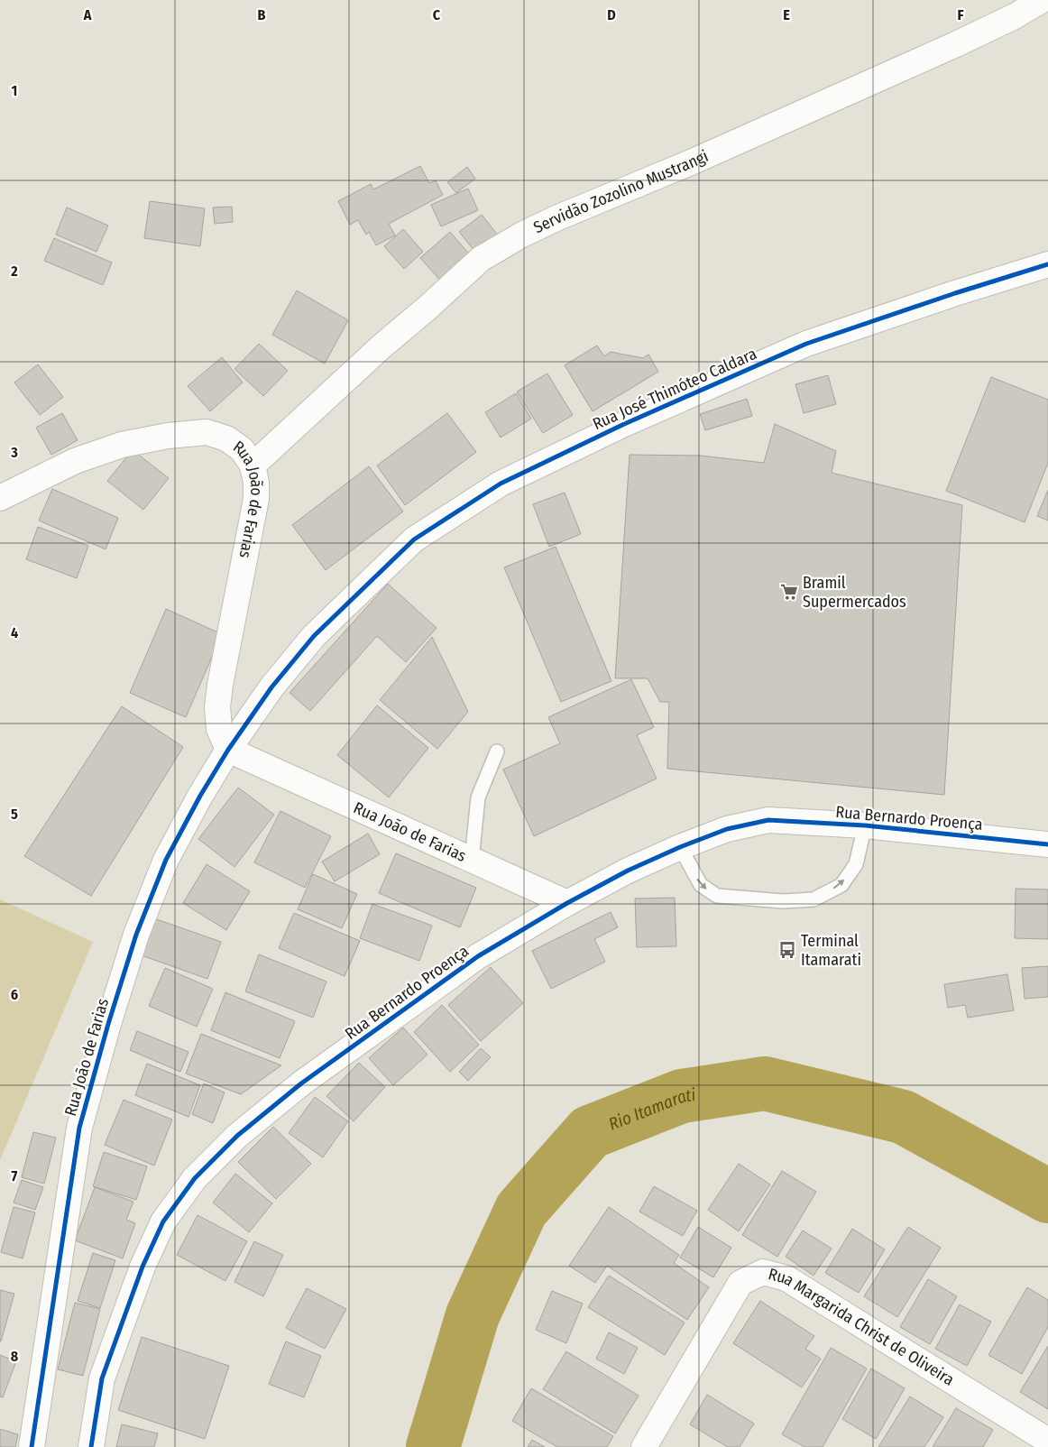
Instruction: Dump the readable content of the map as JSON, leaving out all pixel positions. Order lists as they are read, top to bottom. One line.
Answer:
{"streets":{"street":["Servidão Zozolino Mustrangi","Rua José Thimóteo Caldara","Rua João de Farias","Rua Bernardo Proença","Rua Margarida Christ de Oliveira"]},"crossings":[["Servidão Zozolino Mustrangi","Rua João de Farias"],["Rua José Thimóteo Caldara","Rua João de Farias"],["Rua João de Farias","Rua Bernardo Proença"]],"water":["Rio Itamarati"],"places":{"supermarket":["Bramil Supermercados"],"bus stop":["Terminal Itamarati"]},"grid":{"columns":["A","B","C","D","E","F"],"rows":["1","2","3","4","5","6","7","8"]}}
